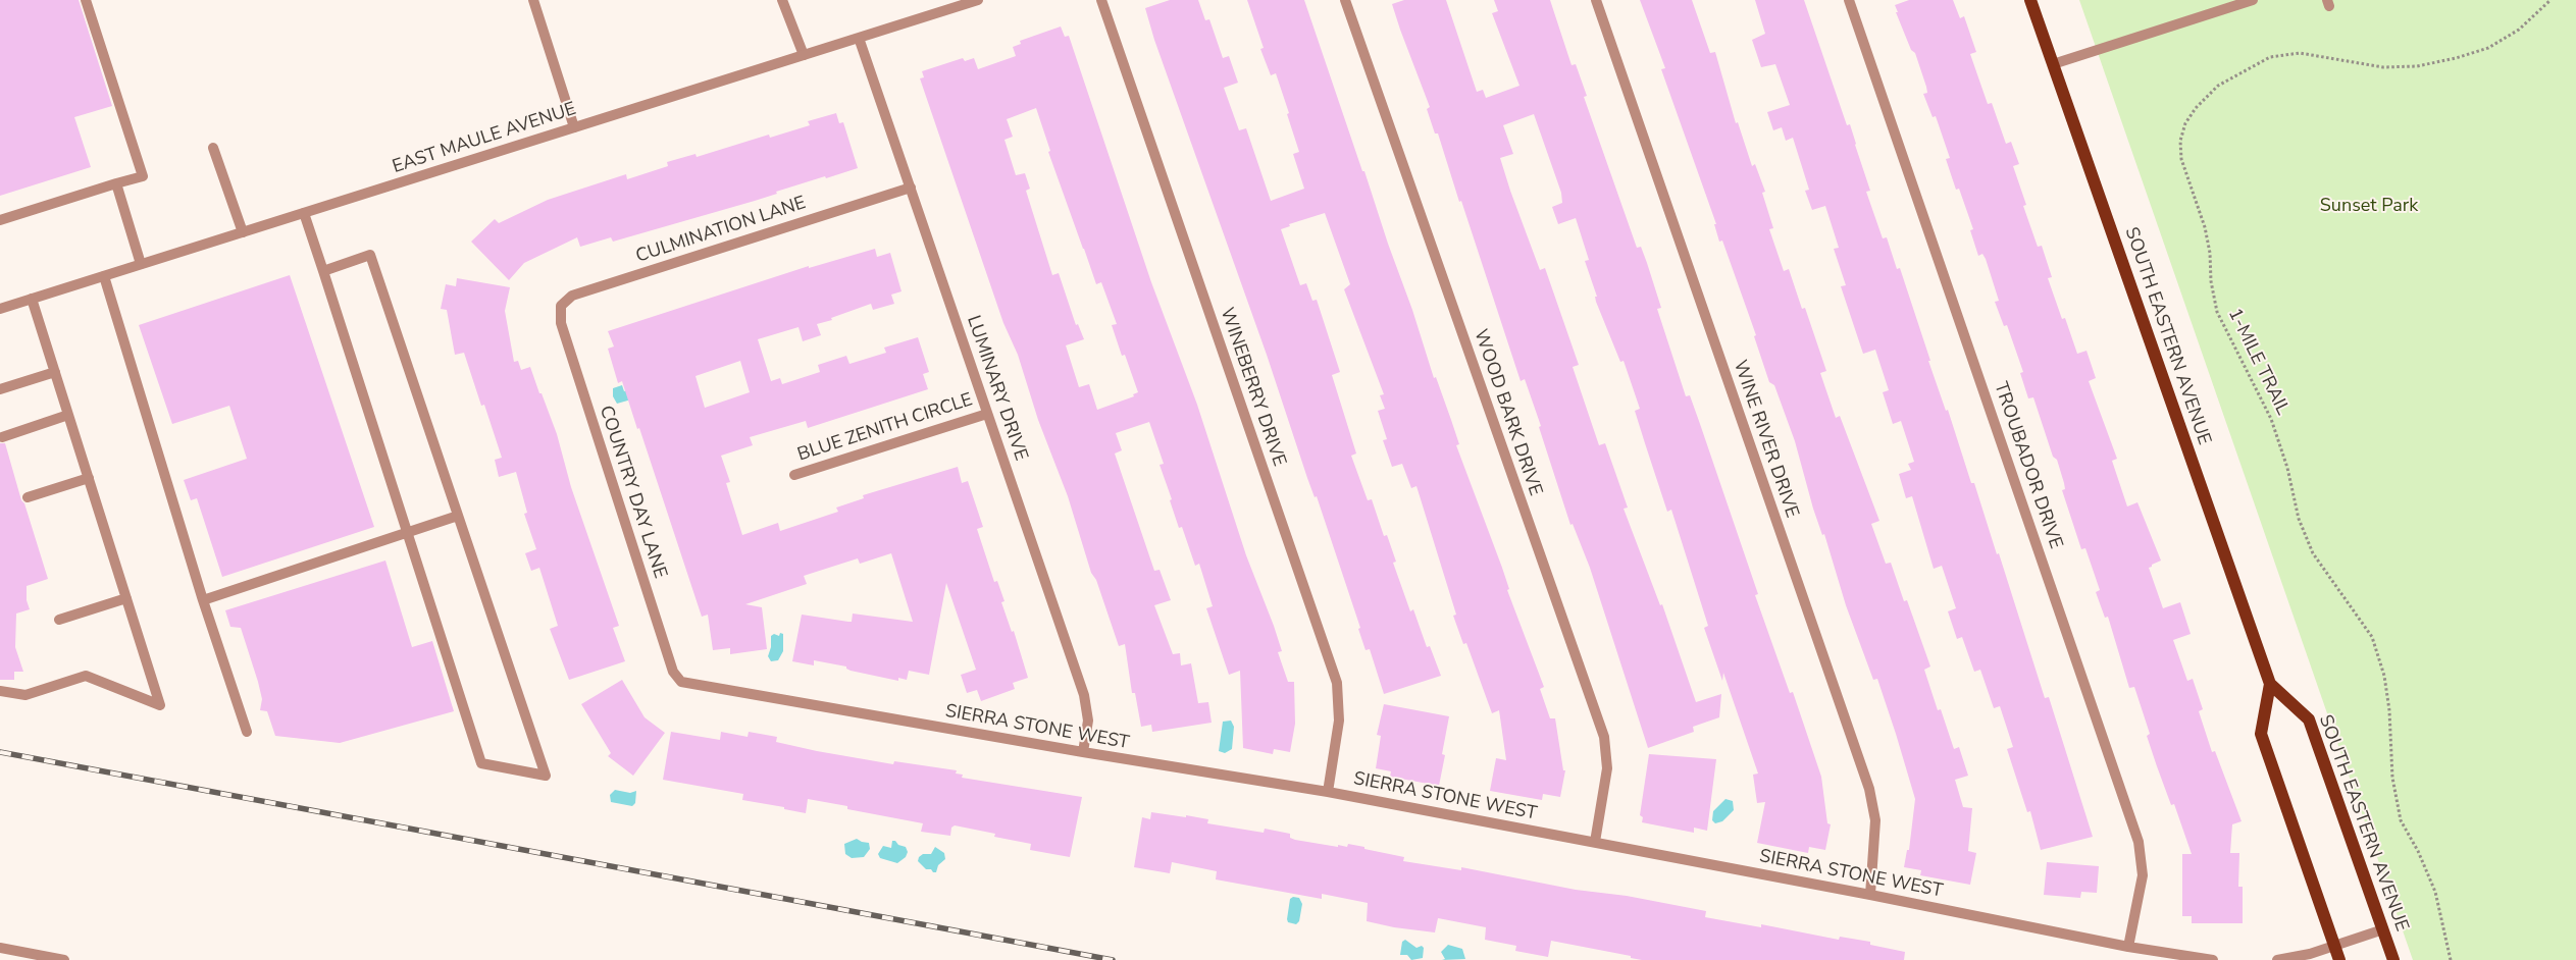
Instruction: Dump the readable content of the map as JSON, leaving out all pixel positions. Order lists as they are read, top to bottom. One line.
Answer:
{"streets":{"main road":["SOUTH EASTERN AVENUE"],"street":["EAST MAULE AVENUE","CULMINATION LANE","WINEBERRY DRIVE","LUMINARY DRIVE","WOOD BARK DRIVE","BLUE ZENITH CIRCLE","WINE RIVER DRIVE","TROUBADOR DRIVE","COUNTRY DAY LANE","SIERRA STONE WEST"],"path":["1-MILE TRAIL"]},"crossings":[["EAST MAULE AVENUE","LUMINARY DRIVE"],["CULMINATION LANE","LUMINARY DRIVE"],["CULMINATION LANE","COUNTRY DAY LANE"],["WINEBERRY DRIVE","SIERRA STONE WEST"],["LUMINARY DRIVE","BLUE ZENITH CIRCLE"],["LUMINARY DRIVE","SIERRA STONE WEST"],["WOOD BARK DRIVE","SIERRA STONE WEST"],["WINE RIVER DRIVE","SIERRA STONE WEST"],["TROUBADOR DRIVE","SIERRA STONE WEST"],["COUNTRY DAY LANE","SIERRA STONE WEST"]],"parks":["Sunset Park"]}
